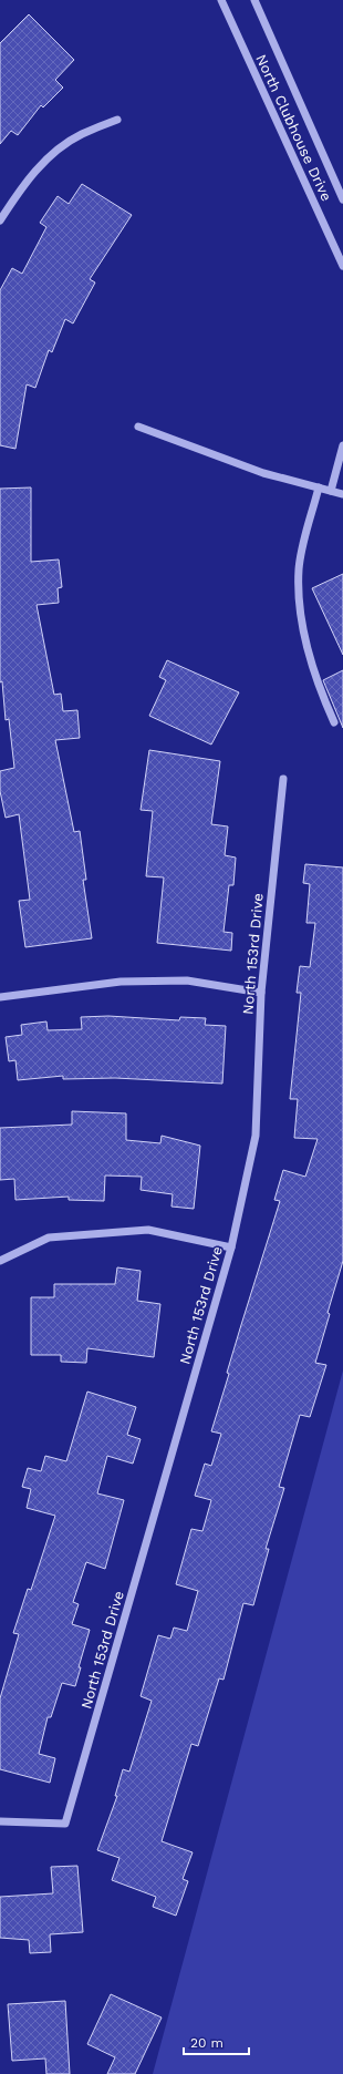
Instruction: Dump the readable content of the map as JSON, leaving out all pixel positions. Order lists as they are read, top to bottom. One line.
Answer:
{"streets":{"street":["North Clubhouse Drive","North 153rd Drive"]},"scale_bar":"20 m"}
